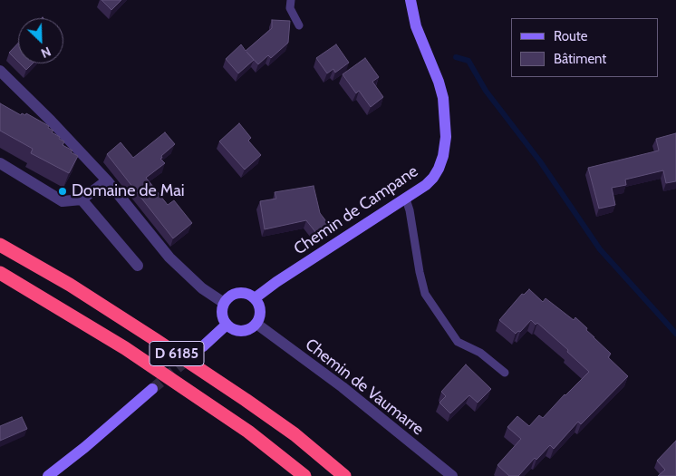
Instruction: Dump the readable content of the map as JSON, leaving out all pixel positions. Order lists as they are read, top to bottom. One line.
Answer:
{"streets":{"highway":["D 6185"],"main road":["Chemin de Campane"],"street":["Chemin de Vaumarre"]},"crossings":[["Chemin de Campane","Chemin de Vaumarre"]],"places":["Domaine de Mai"],"legend":["Route","Bâtiment"],"north":"bottom right"}
